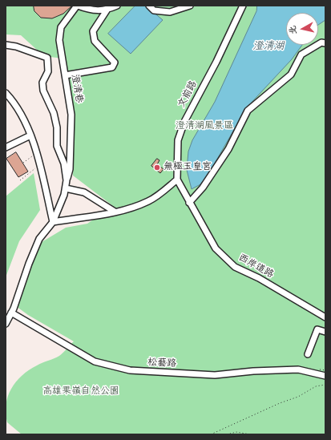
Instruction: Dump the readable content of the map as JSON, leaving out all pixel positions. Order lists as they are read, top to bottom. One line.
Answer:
{"streets":{"street":["澄清巷","文前路","西岸道路","松藝路"]},"crossings":[["澄清巷","松藝路"],["文前路","西岸道路"]],"water":["澄清湖"],"parks":["澄清湖風景區","高雄果嶺自然公園"],"places":["無極玉皇宮"],"north":"left"}
